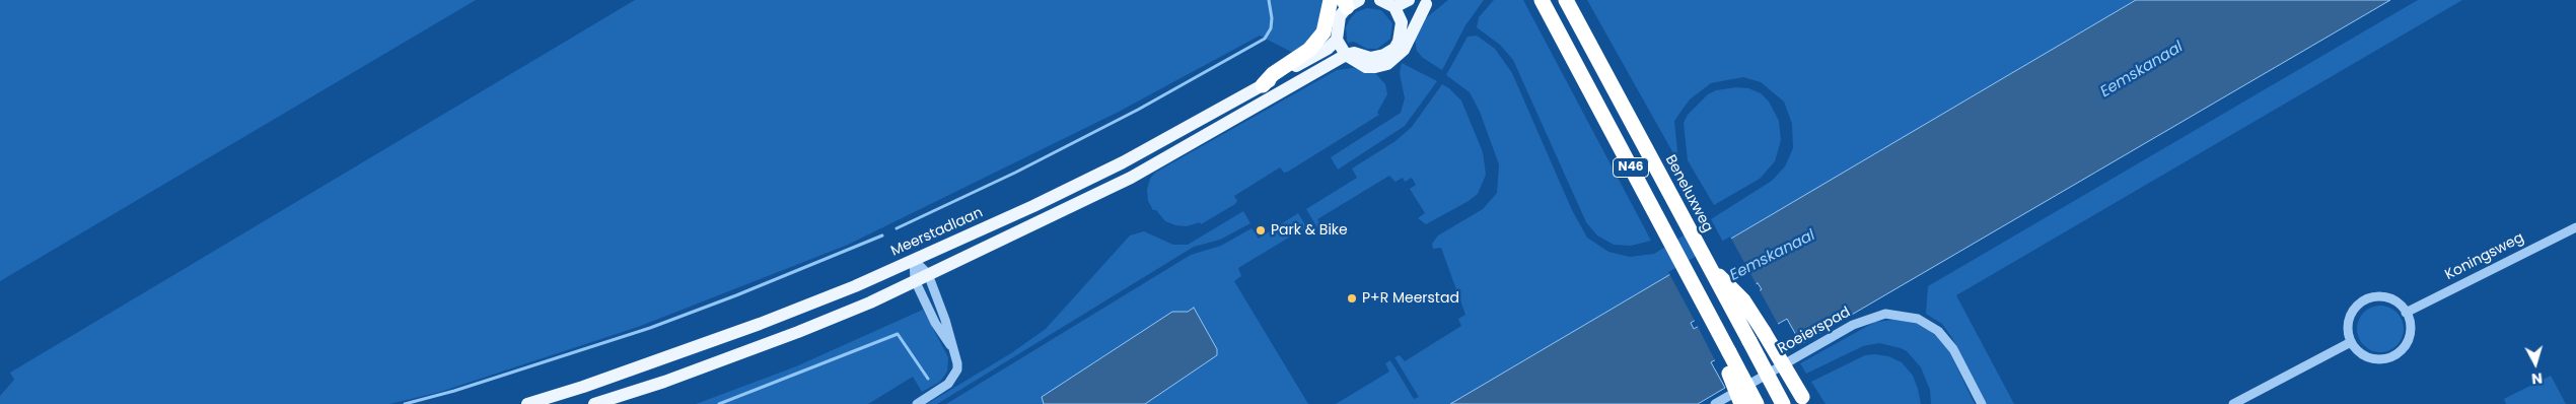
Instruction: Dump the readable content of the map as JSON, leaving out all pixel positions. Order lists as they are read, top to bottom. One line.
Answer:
{"streets":{"highway":["N46","Beneluxweg"],"main road":["Meerstadlaan"],"street":["Koningsweg","Roeierspad"]},"crossings":[["N46","Beneluxweg"]],"water":["Eemskanaal"],"places":["Park & Bike","P+R Meerstad"],"north":"bottom"}
